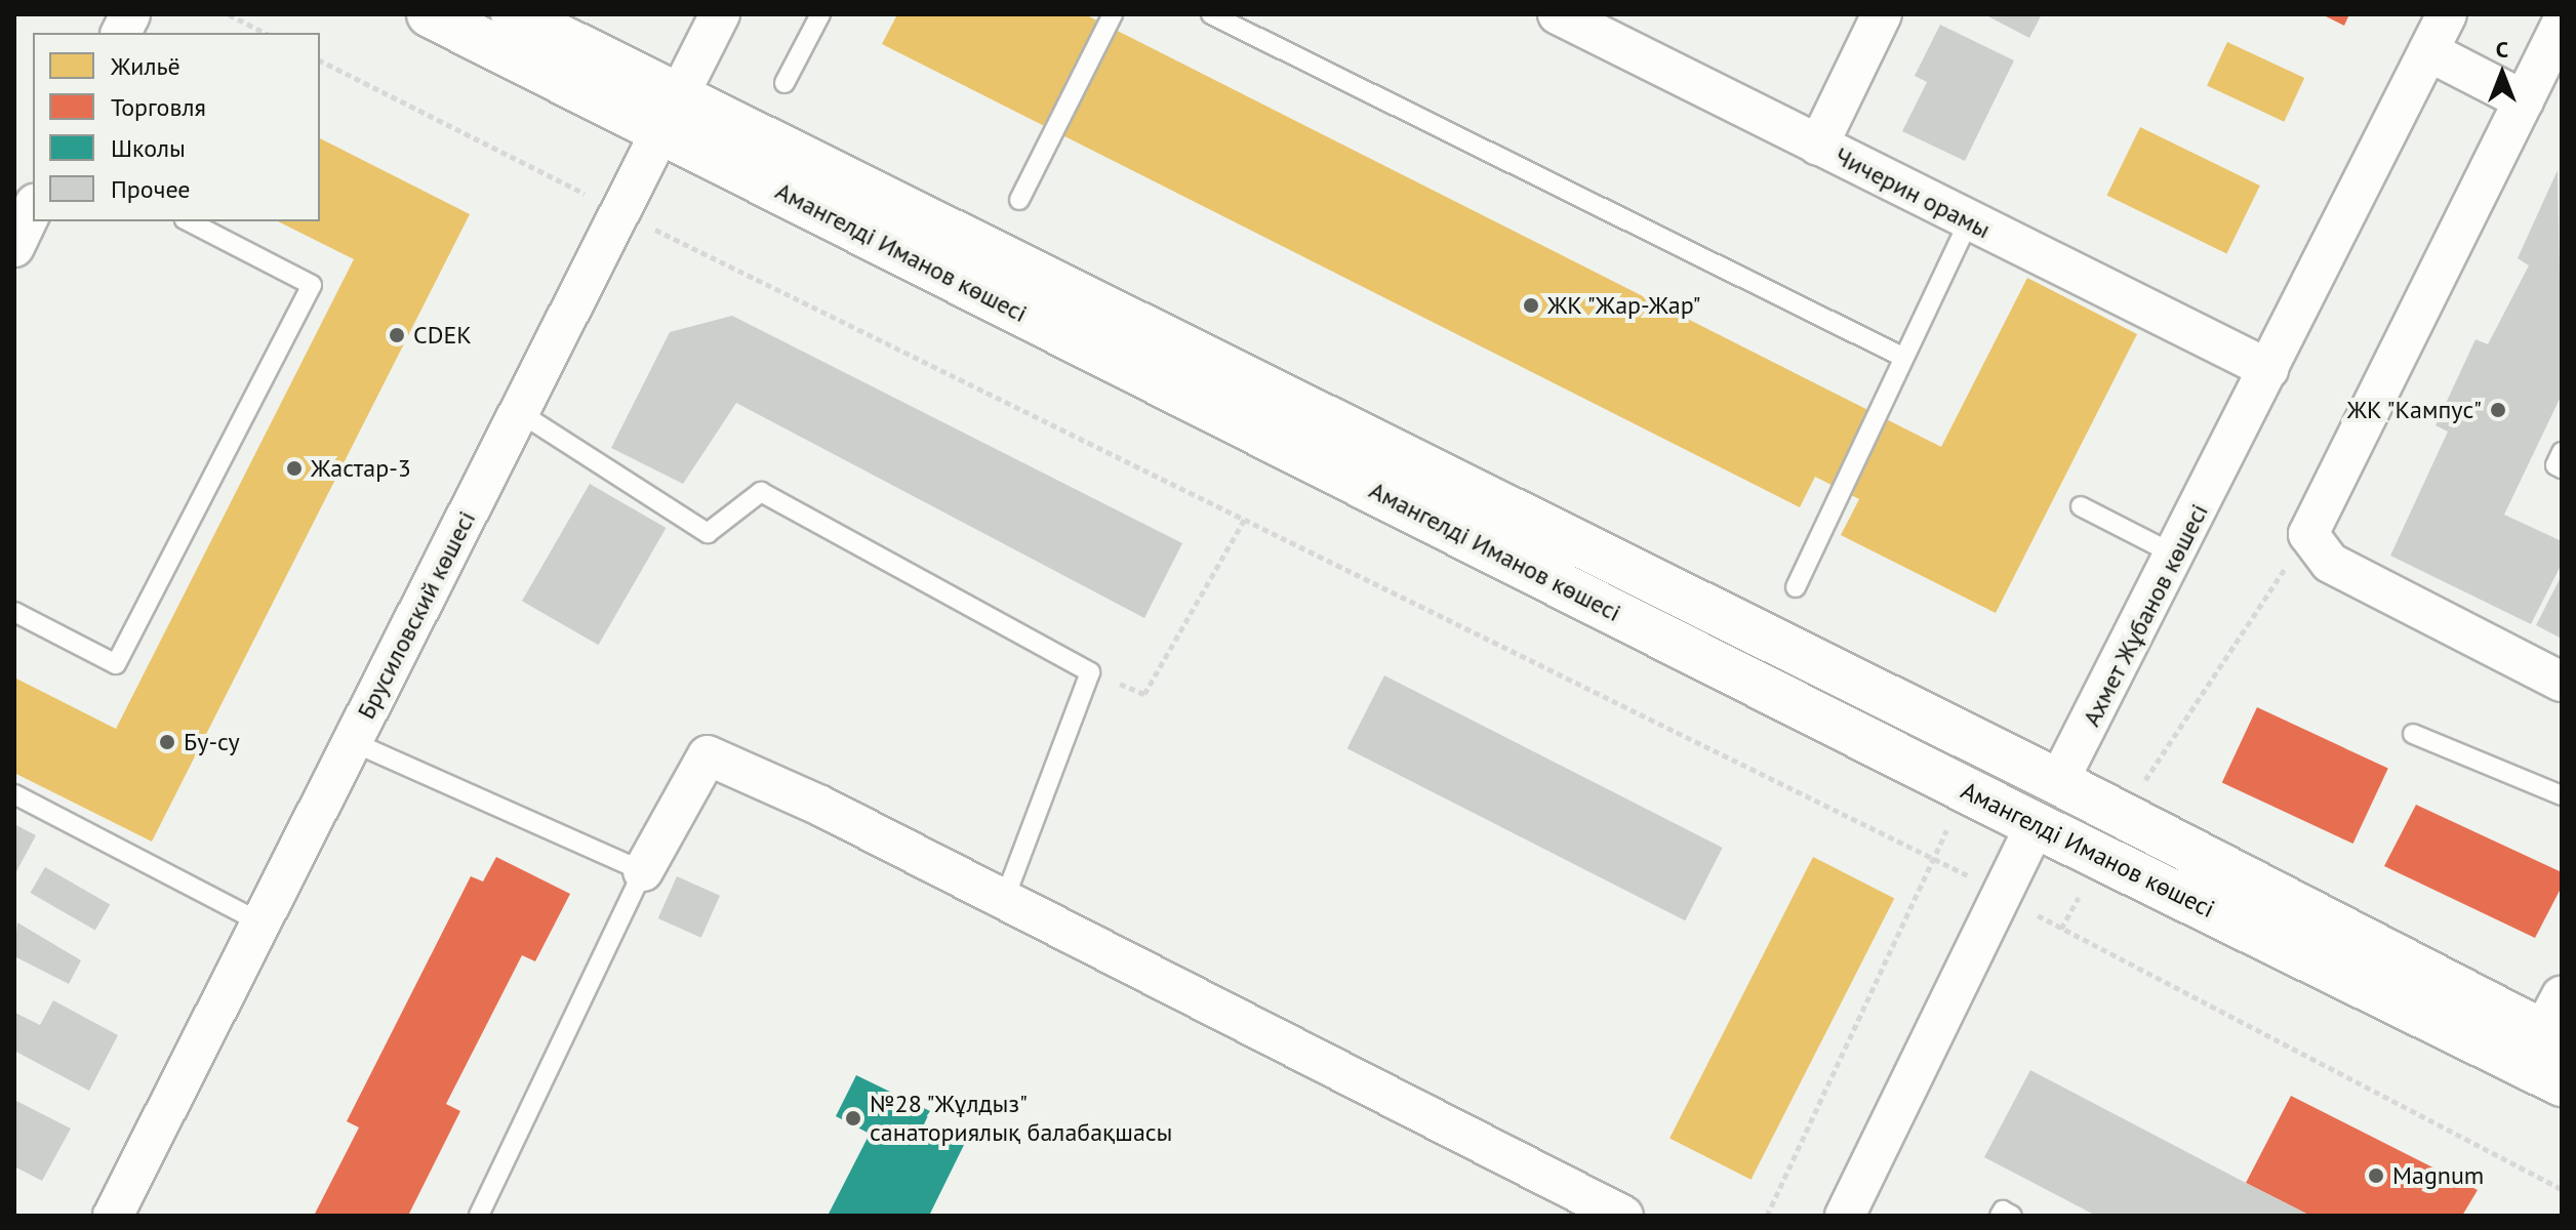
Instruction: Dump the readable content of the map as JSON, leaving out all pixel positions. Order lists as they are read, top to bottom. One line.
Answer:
{"streets":{"main road":["Амангелді Иманов көшесі","Ахмет Жұбанов көшесі"],"street":["Чичерин орамы","Брусиловский көшесі"]},"crossings":[["Чичерин орамы","Ахмет Жұбанов көшесі"],["Амангелді Иманов көшесі","Брусиловский көшесі"],["Амангелді Иманов көшесі","Ахмет Жұбанов көшесі"]],"places":["ЖК \"Жар-Жар\"","CDEK","ЖК \"Кампус\"","Жастар-3","Бу-су","№28 \"Жұлдыз\" санаториялық балабақшасы","Magnum"],"legend":["Жильё","Торговля","Школы","Прочее"],"north":"top"}
